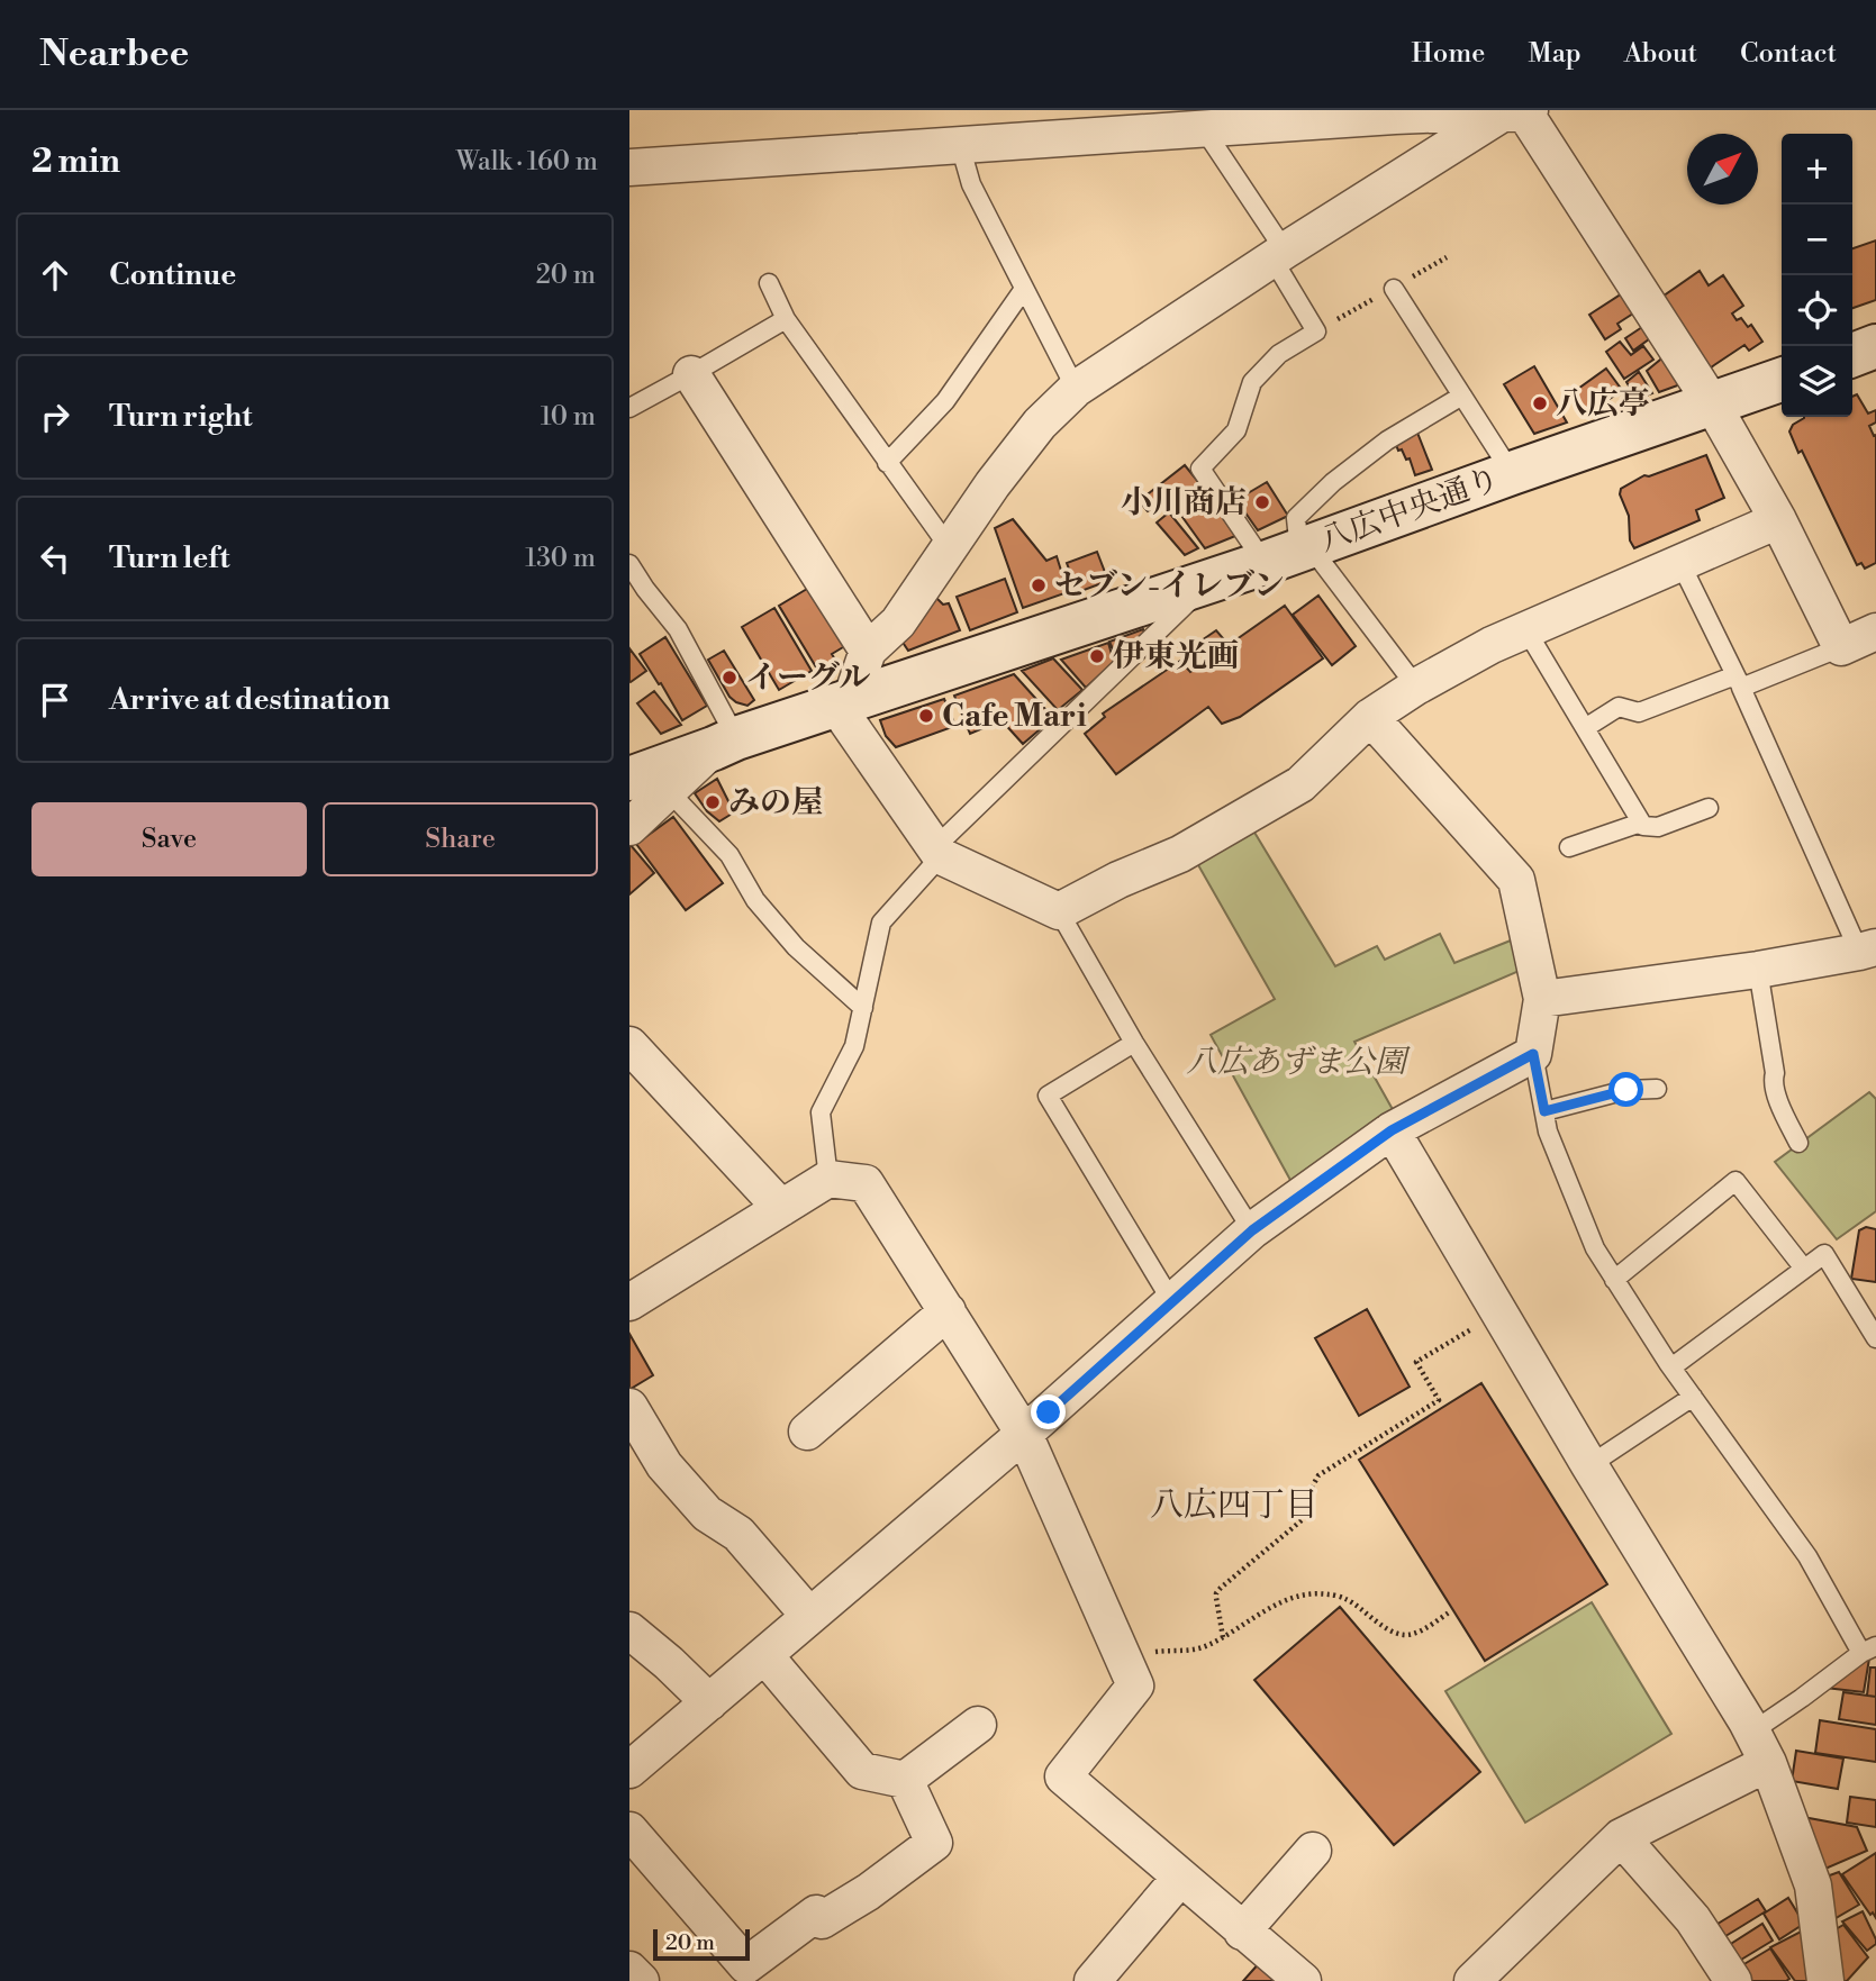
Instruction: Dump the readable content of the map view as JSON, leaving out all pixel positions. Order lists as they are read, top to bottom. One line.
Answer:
{"streets":{"street":["八広中央通り"]},"districts":["八広四丁目"],"parks":["八広あずま公園"],"places":["八広亭","小川商店","セブン-イレブン","伊東光画","イーグル","Cafe Mari","みの屋"],"scale_bar":"20 m","north":"top right","page":{"header":"Nearbee","nav":["Home","Map","About","Contact"],"heading":["2 min","Walk · 160 m"],"map_buttons":["+","−"],"list":[["Continue","20 m"],["Turn right","10 m"],["Turn left","130 m"],"Arrive at destination"],"buttons":["Save","Share"],"scale":"20 m"}}
